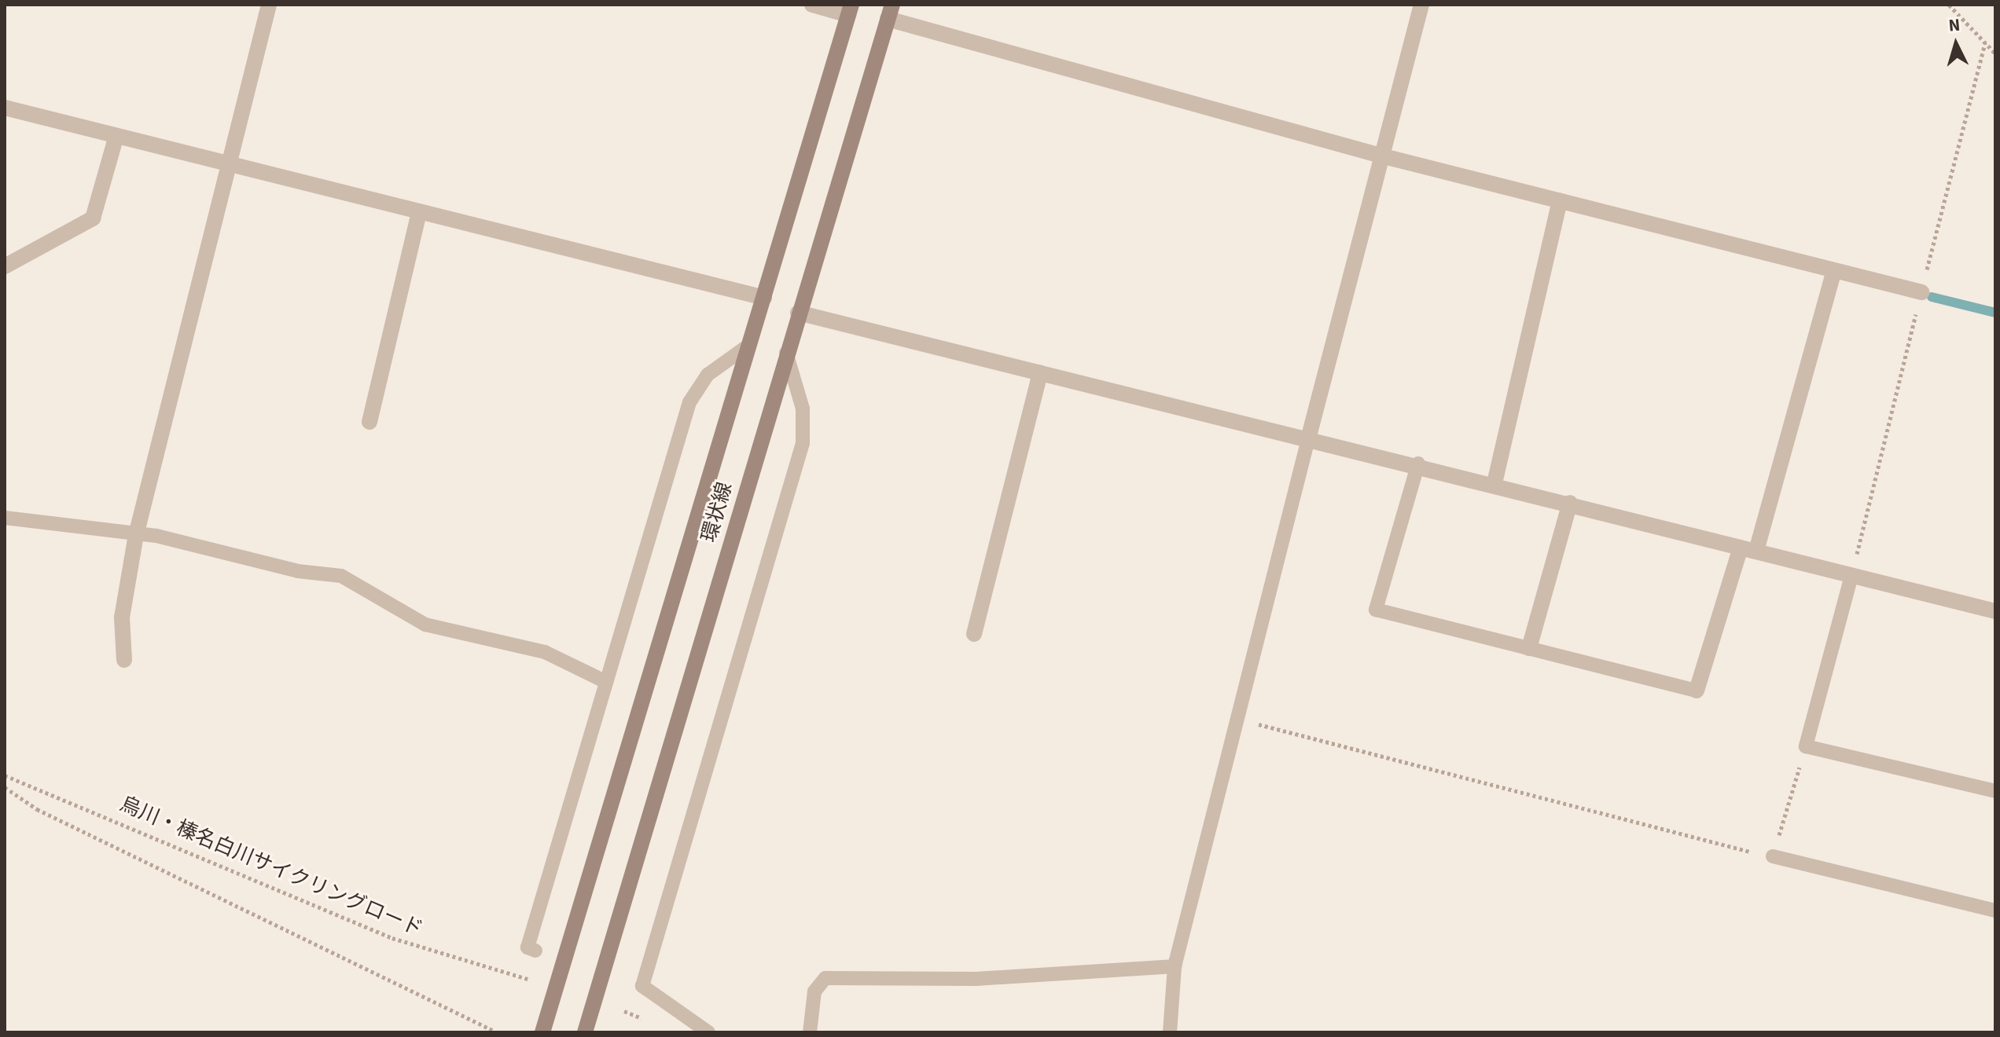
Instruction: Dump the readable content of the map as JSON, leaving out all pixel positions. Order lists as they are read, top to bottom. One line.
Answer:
{"streets":{"street":["環状線"],"path":["烏川・榛名白川サイクリングロード"]},"north":"top"}
